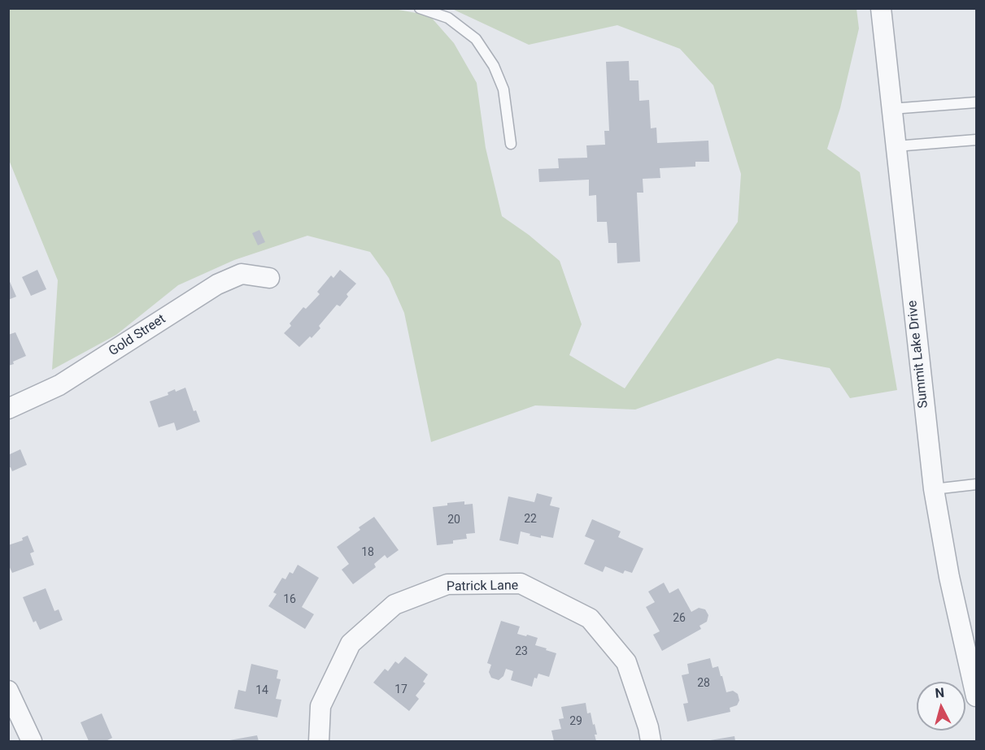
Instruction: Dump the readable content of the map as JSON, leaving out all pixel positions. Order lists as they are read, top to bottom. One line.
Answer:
{"streets":{"street":["Gold Street","Summit Lake Drive","Patrick Lane"]},"house_numbers":["22","20","18","16","26","23","28","17","14","29"],"north":"top"}
